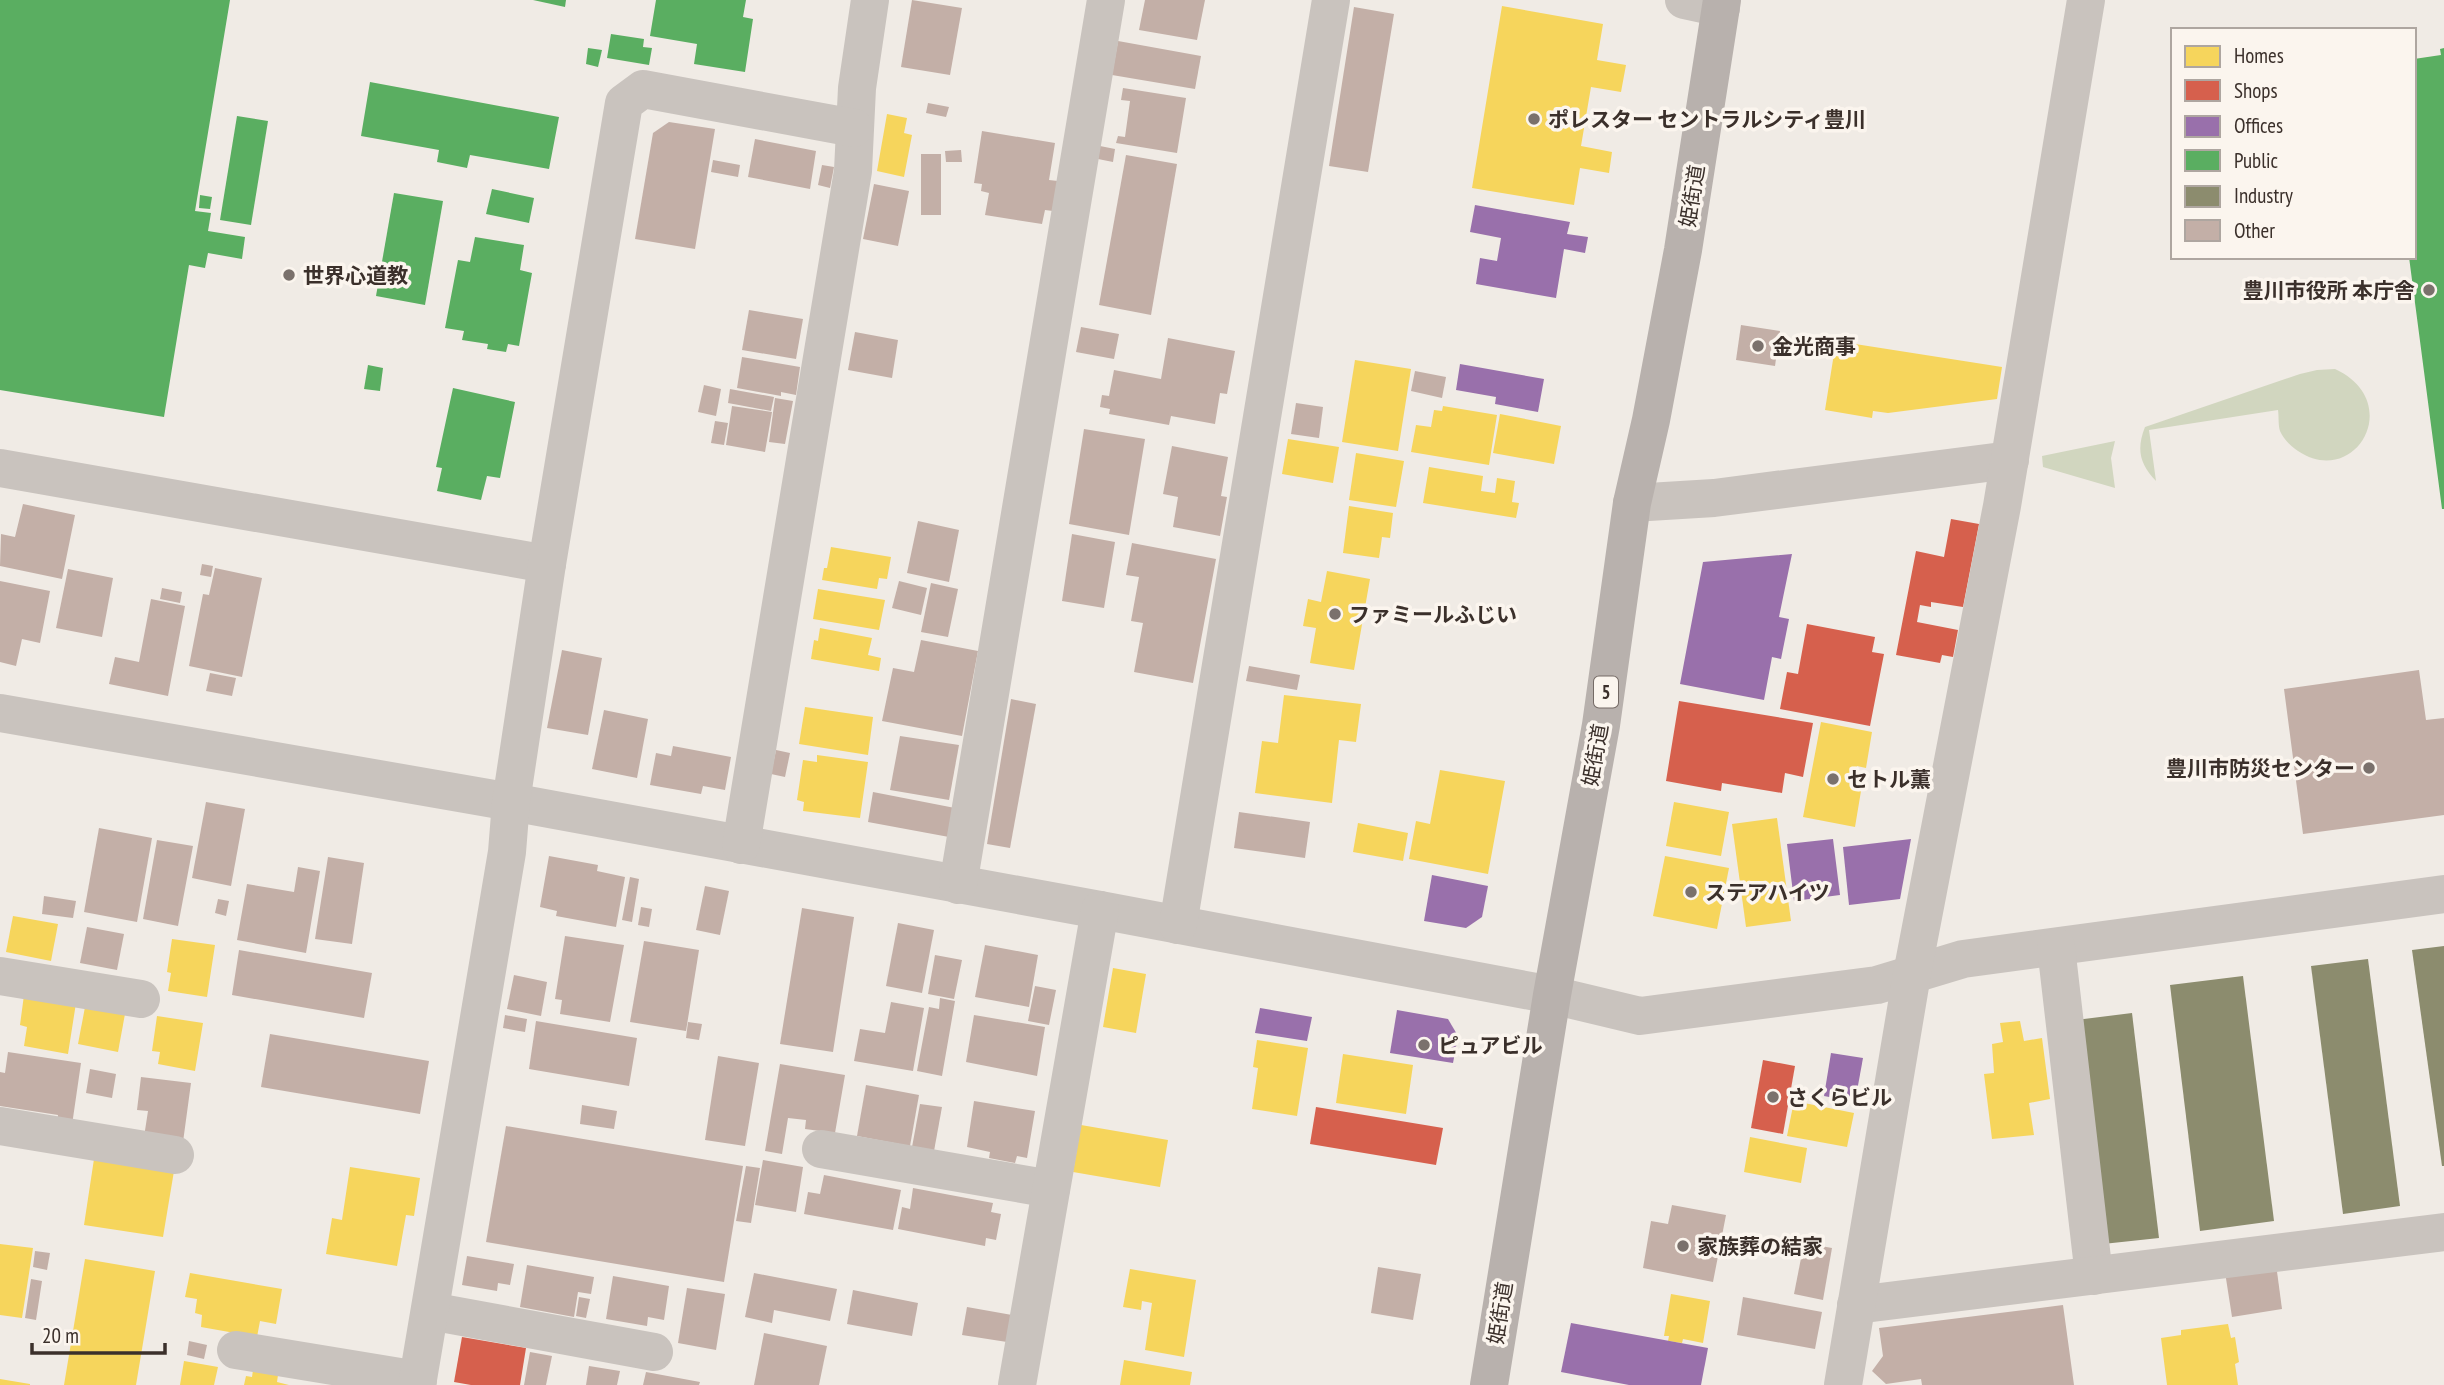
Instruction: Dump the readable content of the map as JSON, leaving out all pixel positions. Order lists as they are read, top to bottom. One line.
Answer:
{"streets":{"main road":["姫街道","5"]},"places":["ポレスター セントラルシティ豊川","世界心道教","豊川市役所 本庁舎","金光商事","ファミールふじい","豊川市防災センター","セトル薫","ステアハイツ","ピュアビル","さくらビル","家族葬の結家"],"legend":["Homes","Shops","Offices","Public","Industry","Other"],"scale_bar":"20 m"}
